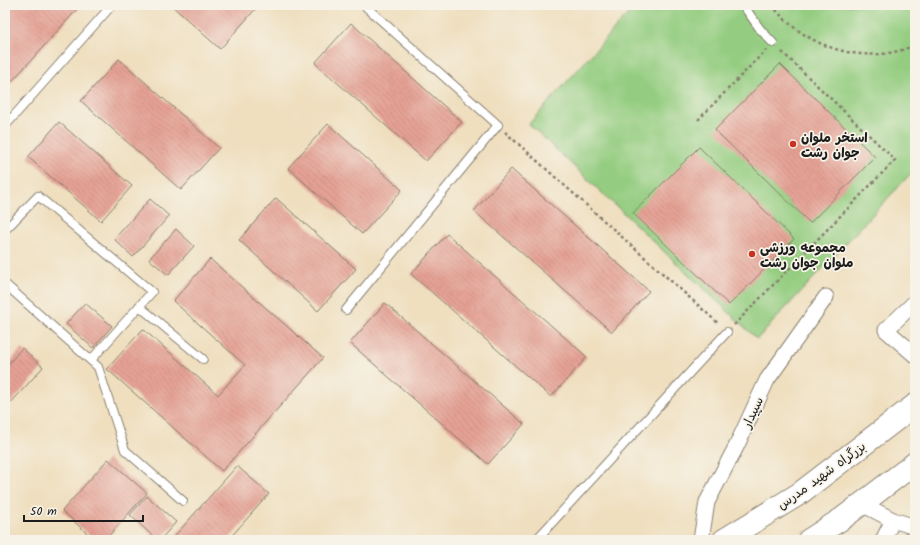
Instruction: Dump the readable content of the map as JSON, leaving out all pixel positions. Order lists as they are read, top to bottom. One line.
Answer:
{"streets":{"highway":["بزرگراه شهید مدرس"],"street":["سپیدار"]},"places":["استخر ملوان جوان رشت","مجموعه ورزشی ملوان جوان رشت"],"scale_bar":"50 m"}
